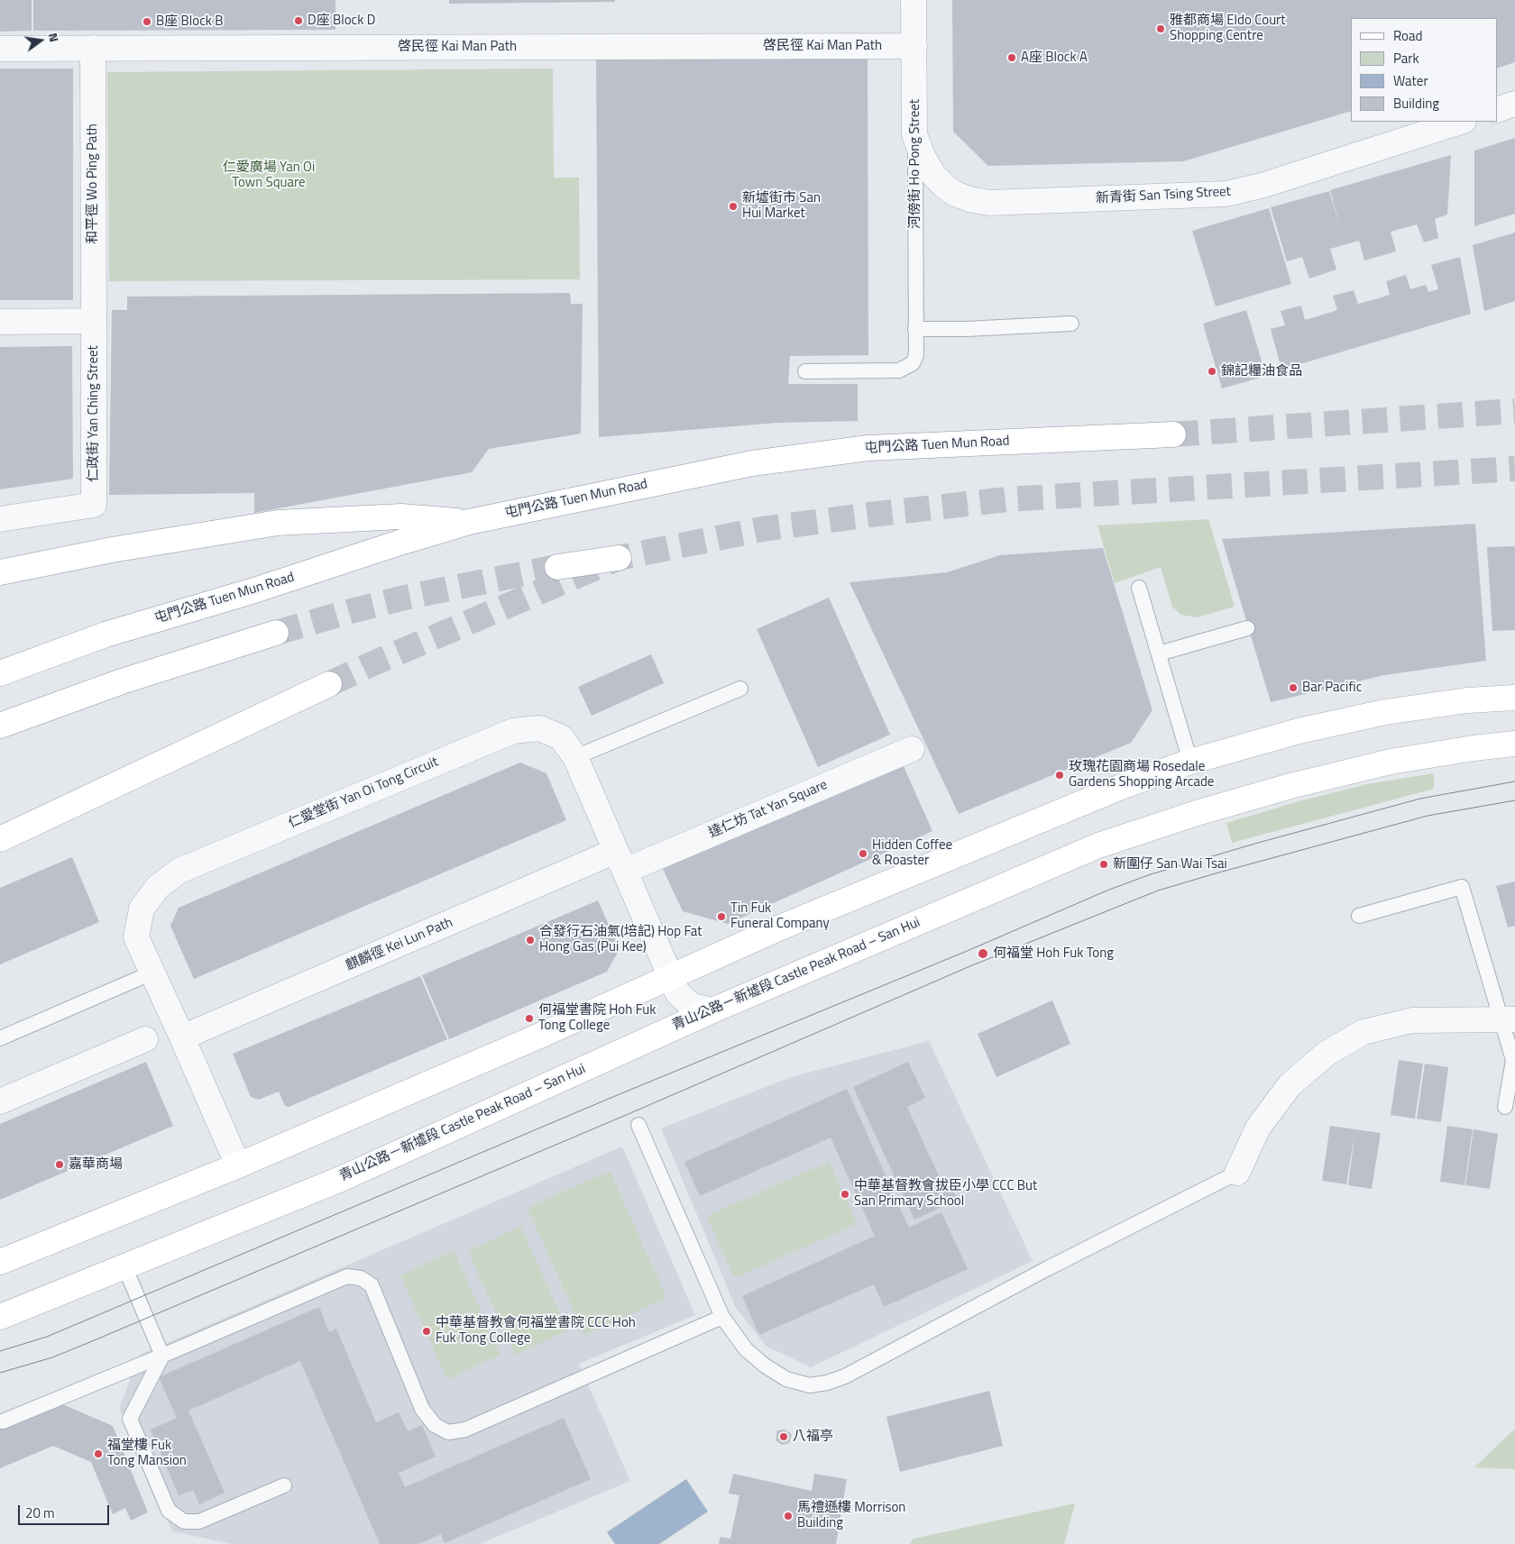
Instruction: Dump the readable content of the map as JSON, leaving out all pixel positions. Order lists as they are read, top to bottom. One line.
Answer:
{"streets":{"main road":["屯門公路 Tuen Mun Road","青山公路－新墟段 Castle Peak Road – San Hui"],"street":["啓民徑 Kai Man Path","河傍街 Ho Pong Street","和平徑 Wo Ping Path","新青街 San Tsing Street","仁政街 Yan Ching Street","仁愛堂街 Yan Oi Tong Circuit","達仁坊 Tat Yan Square","麒麟徑 Kei Lun Path"]},"crossings":[["啓民徑 Kai Man Path","河傍街 Ho Pong Street"],["啓民徑 Kai Man Path","和平徑 Wo Ping Path"],["河傍街 Ho Pong Street","新青街 San Tsing Street"],["和平徑 Wo Ping Path","仁政街 Yan Ching Street"],["仁愛堂街 Yan Oi Tong Circuit","達仁坊 Tat Yan Square"],["仁愛堂街 Yan Oi Tong Circuit","麒麟徑 Kei Lun Path"],["仁愛堂街 Yan Oi Tong Circuit","青山公路－新墟段 Castle Peak Road – San Hui"],["達仁坊 Tat Yan Square","麒麟徑 Kei Lun Path"]],"parks":["仁愛廣場 Yan Oi Town Square"],"places":["D座 Block D","B座 Block B","雅都商場 Eldo Court Shopping Centre","A座 Block A","新墟街市 San Hui Market","錦記糧油食品","Bar Pacific","玫瑰花園商場 Rosedale Gardens Shopping Arcade","Hidden Coffee & Roaster","新圍仔 San Wai Tsai","Tin Fuk Funeral Company","合發行石油氣(培記) Hop Fat Hong Gas (Pui Kee)","何福堂 Hoh Fuk Tong","何福堂書院 Hoh Fuk Tong College","嘉華商場","中華基督教會拔臣小學 CCC But San Primary School","中華基督教會何福堂書院 CCC Hoh Fuk Tong College","八福亭","福堂樓 Fuk Tong Mansion","馬禮遜樓 Morrison Building"],"legend":["Road","Park","Water","Building"],"scale_bar":"20 m","north":"right"}
